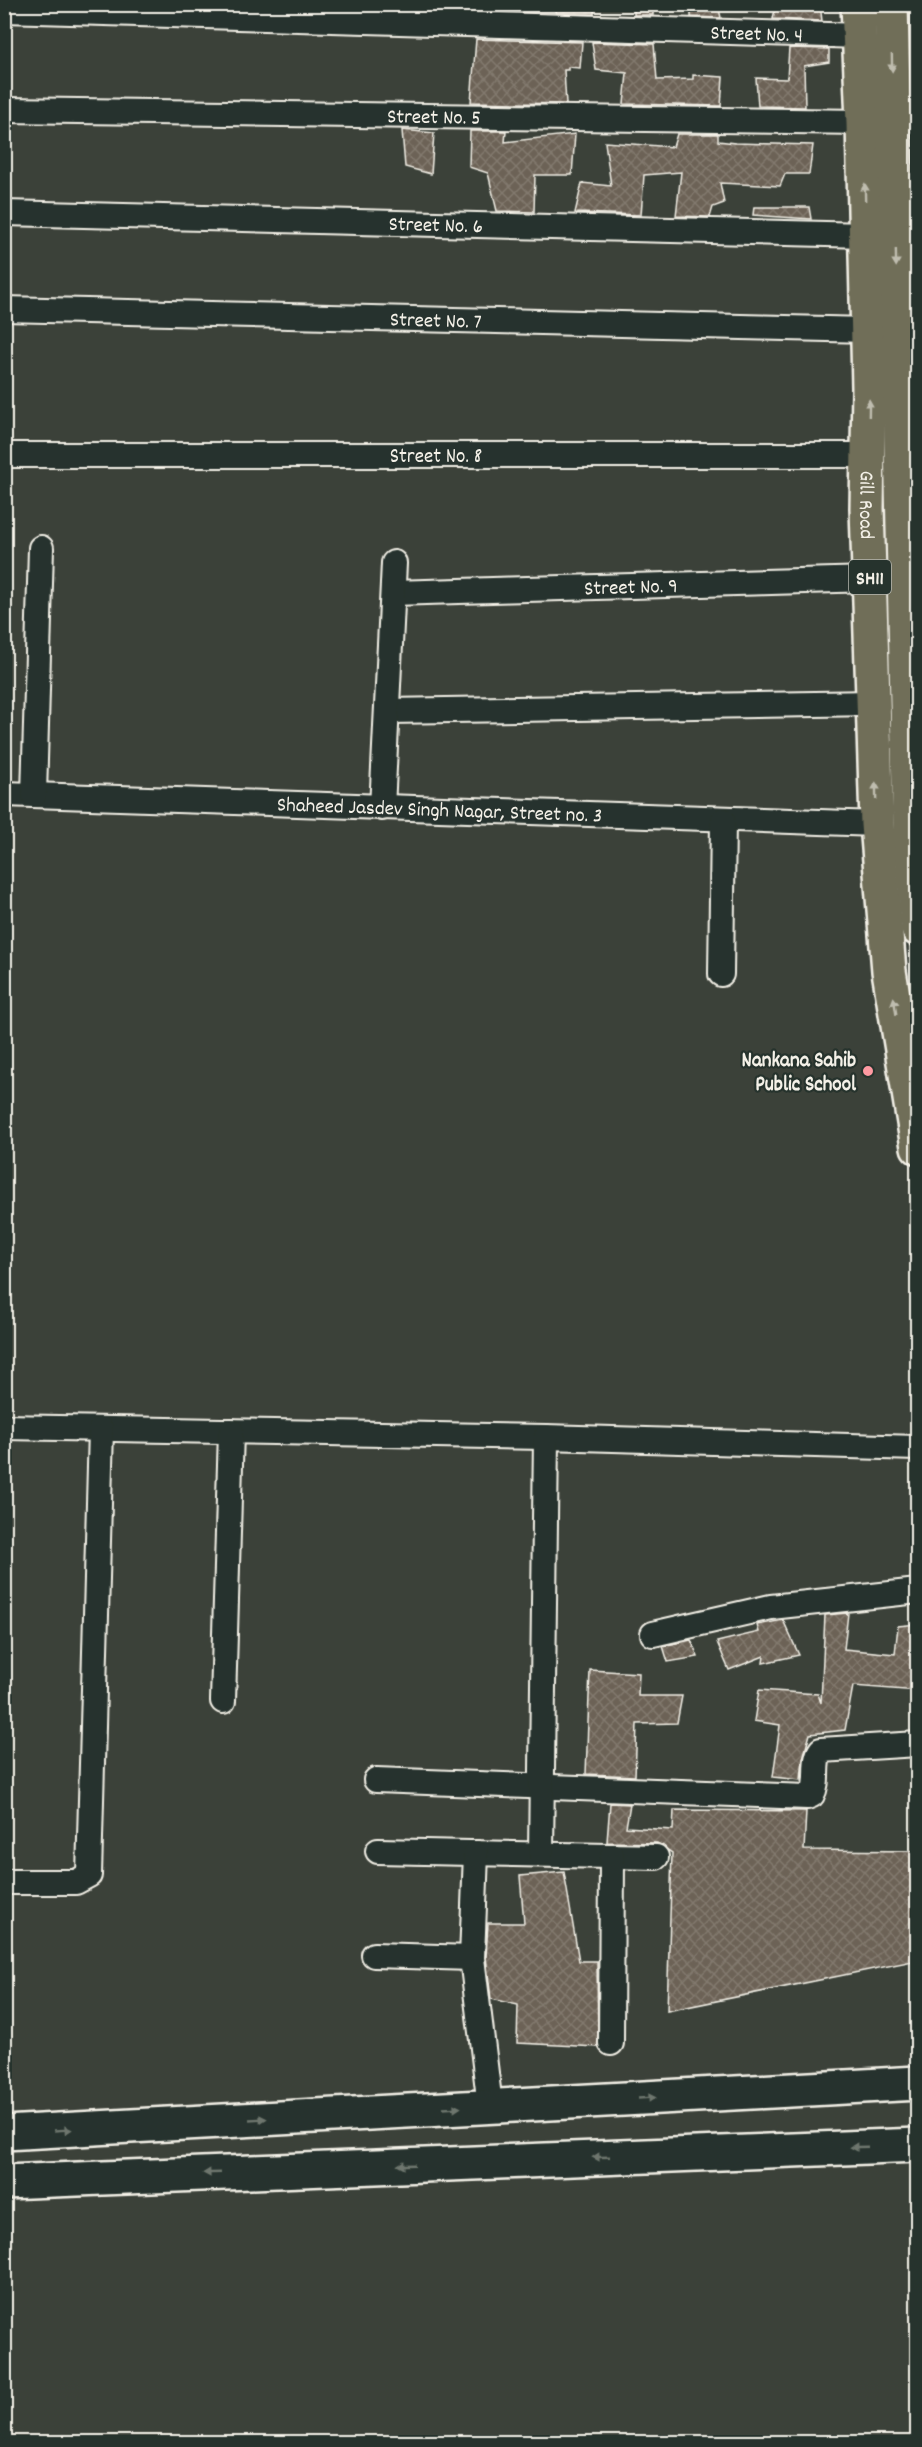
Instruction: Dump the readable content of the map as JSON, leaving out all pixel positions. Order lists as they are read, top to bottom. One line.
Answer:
{"streets":{"main road":["Gill Road","SH11"],"street":["Street No. 4","Street No. 5","Street No. 6","Street No. 7","Street No. 8","Street No. 9","Shaheed Jasdev Singh Nagar, Street no. 3"]},"crossings":[["Street No. 4","Gill Road"],["Street No. 5","Gill Road"],["Street No. 6","Gill Road"],["Street No. 7","Gill Road"],["Street No. 8","Gill Road"],["Gill Road","Street No. 9"],["Gill Road","Shaheed Jasdev Singh Nagar, Street no. 3"]],"places":["Nankana Sahib Public School"]}
